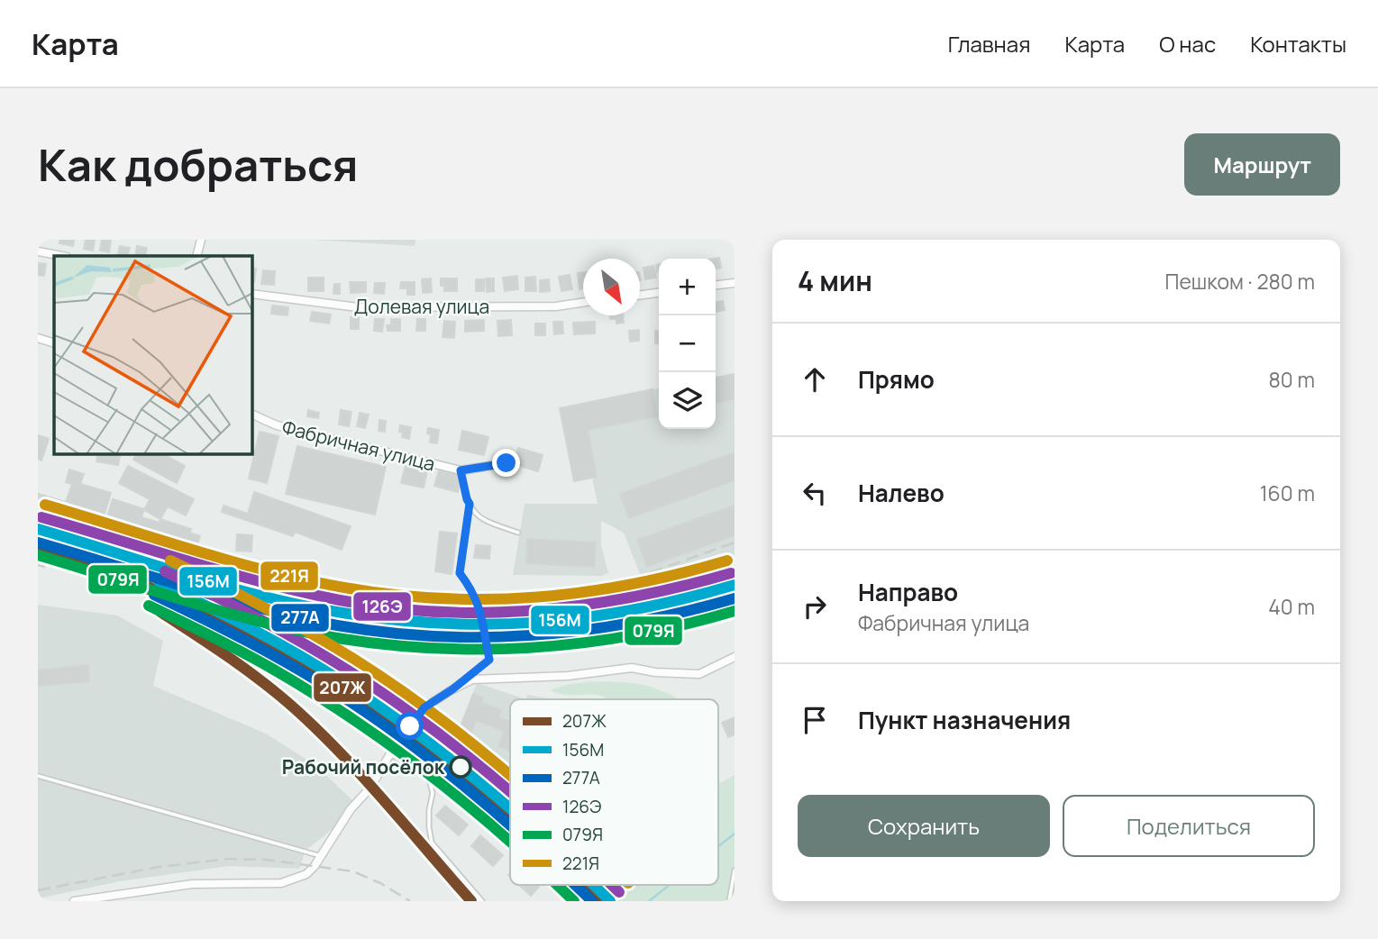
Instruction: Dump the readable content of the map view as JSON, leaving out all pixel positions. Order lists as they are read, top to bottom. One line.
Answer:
{"streets":{"street":["Долевая улица","Фабричная улица"]},"places":["Рабочий посёлок"],"lines":["transit line 221Я","transit line 126Э","transit line 156М","transit line 277А","transit line 207Ж","transit line 079Я"],"legend":["207Ж","156М","277А","126Э","079Я","221Я"],"north":"bottom right","page":{"header":"Карта","nav":["Главная","Карта","О нас","Контакты"],"buttons":["Маршрут",["Сохранить","Поделиться"]],"title":"Как добраться","heading":["4 мин","Пешком · 280 m"],"map_buttons":["+","−"],"list":[["Прямо","80 m"],["Налево","160 m"],["Направо","Фабричная улица","40 m"],"Пункт назначения"]}}
